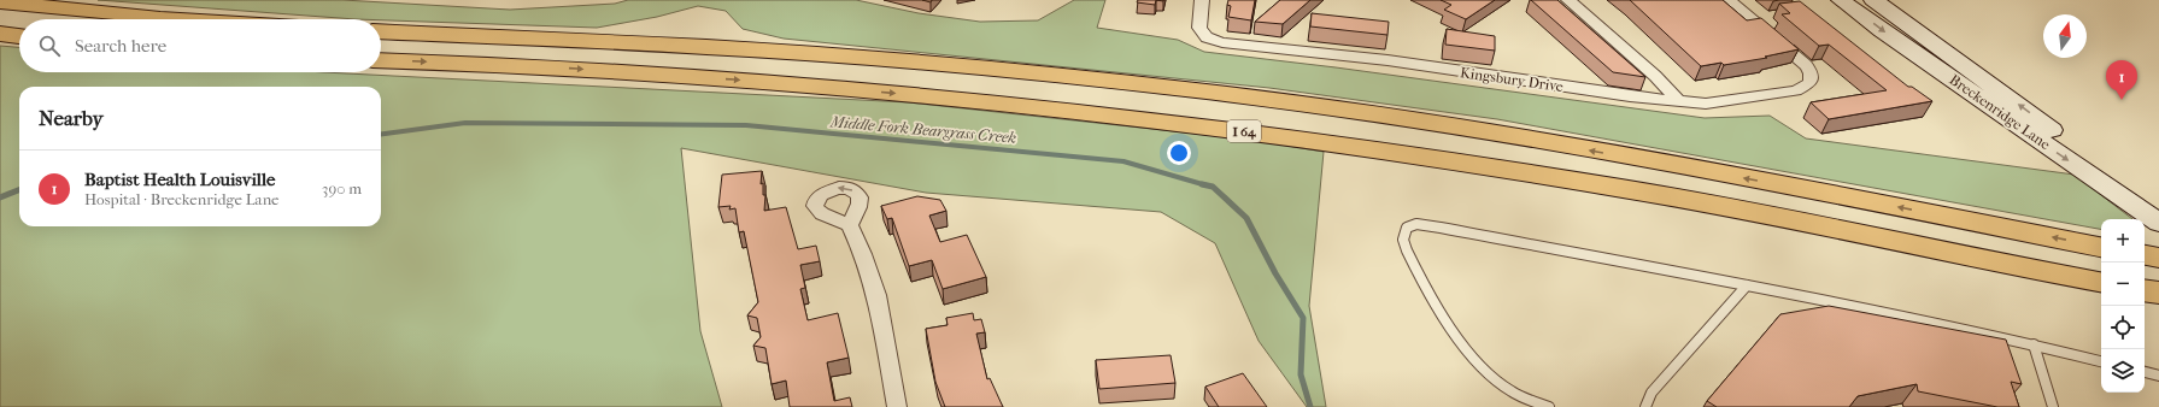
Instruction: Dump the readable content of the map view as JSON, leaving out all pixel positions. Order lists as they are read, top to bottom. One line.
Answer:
{"streets":{"highway":["I 64"],"main road":["Breckenridge Lane"],"street":["Kingsbury Drive"]},"water":["Middle Fork Beargrass Creek"],"north":"top","page":{"search":"Search here","pins":"1","heading":"Nearby","list":[{"mark":"1","name":"Baptist Health Louisville","note":"Hospital · Breckenridge Lane","value":"390 m"}],"map_buttons":["+","−"]}}
